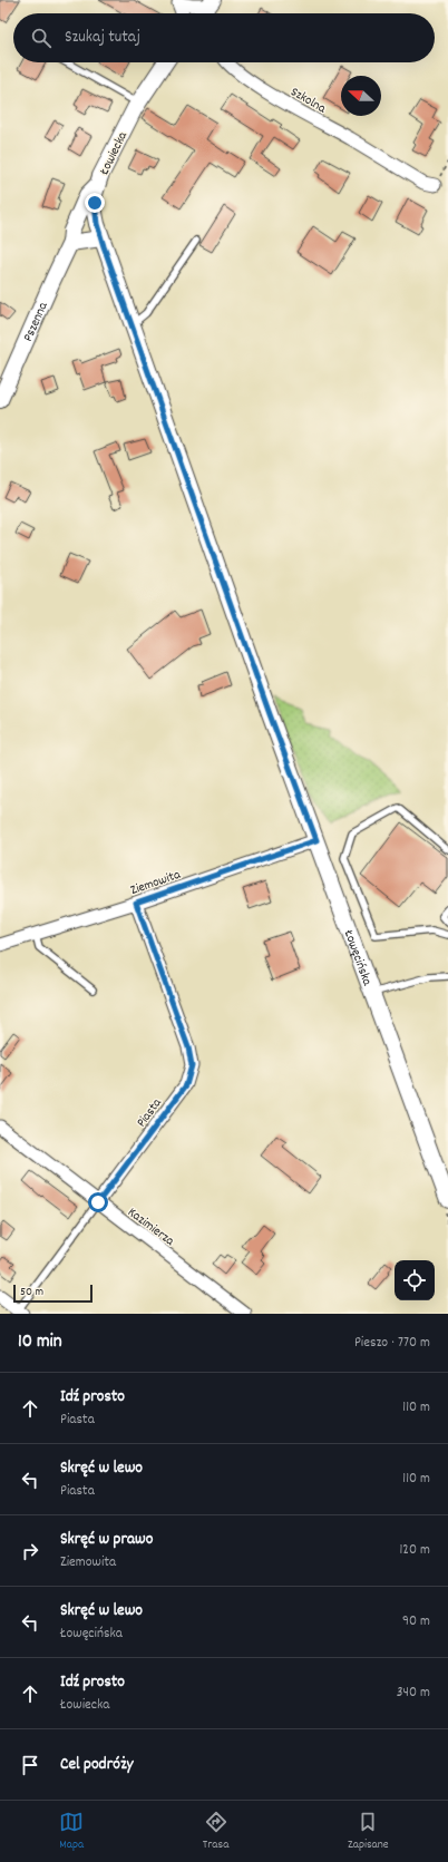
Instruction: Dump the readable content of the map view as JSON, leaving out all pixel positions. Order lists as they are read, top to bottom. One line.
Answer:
{"streets":{"street":["Szkolna","Łowiecka","Pszenna","Ziemowita","Łowęcińska","Piasta","Kazimierza"]},"crossings":[["Łowiecka","Pszenna"],["Łowiecka","Łowęcińska"],["Ziemowita","Łowęcińska"],["Ziemowita","Piasta"],["Piasta","Kazimierza"]],"scale_bar":"50 m","north":"left","page":{"search":"Szukaj tutaj","scale":"50 m","heading":["10 min","Pieszo · 770 m"],"list":[["Idź prosto","Piasta","110 m"],["Skręć w lewo","Piasta","110 m"],["Skręć w prawo","Ziemowita","120 m"],["Skręć w lewo","Łowęcińska","90 m"],["Idź prosto","Łowiecka","340 m"],"Cel podróży"],"nav":["Mapa","Trasa","Zapisane"]}}
